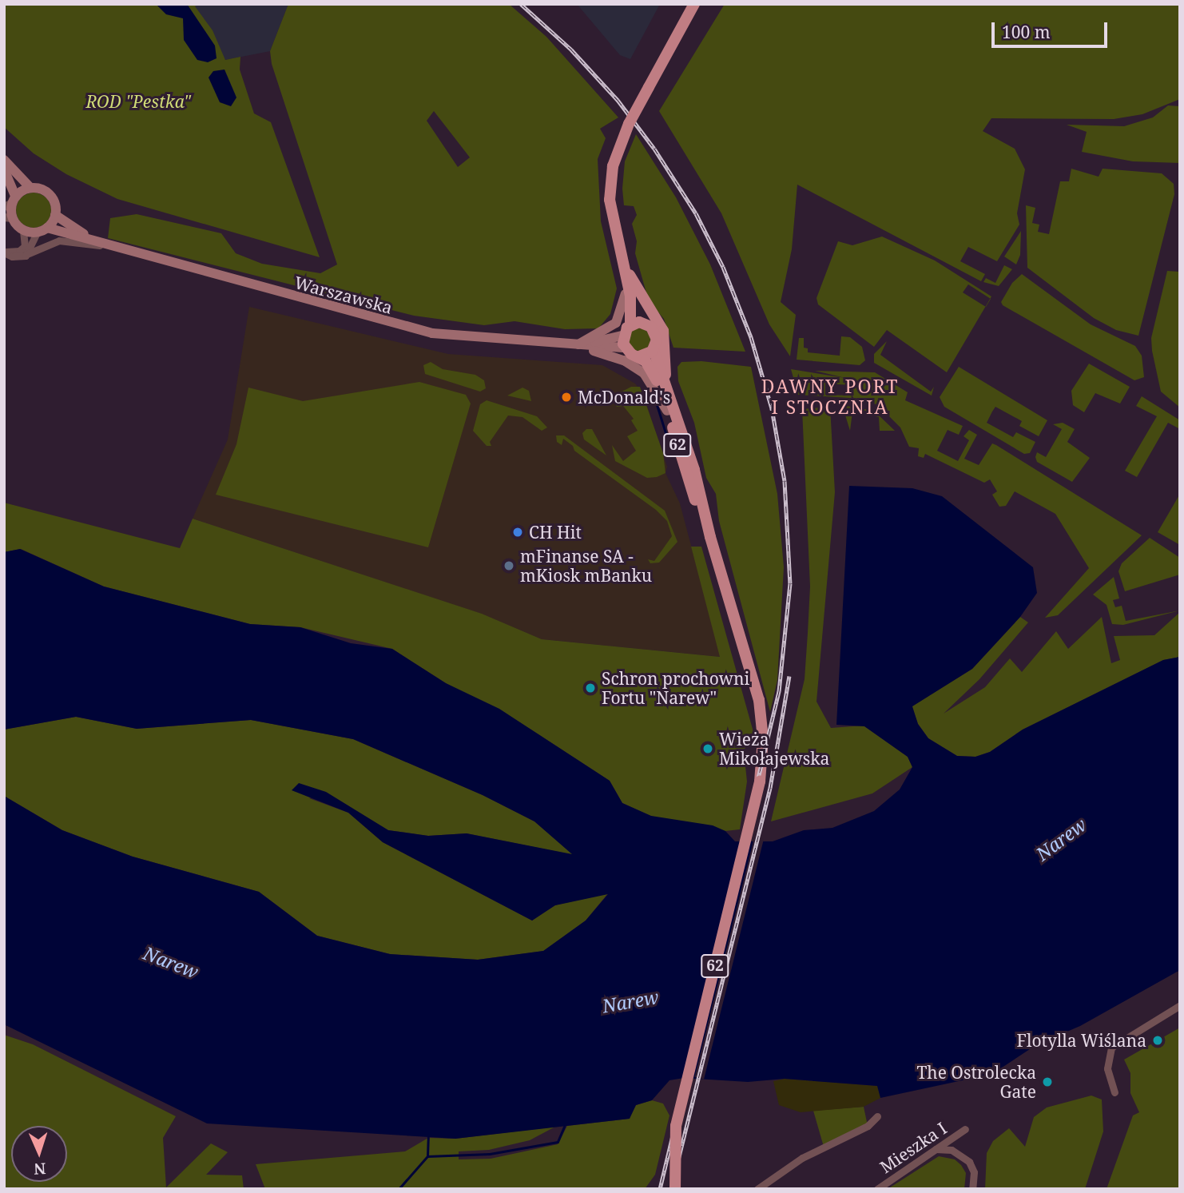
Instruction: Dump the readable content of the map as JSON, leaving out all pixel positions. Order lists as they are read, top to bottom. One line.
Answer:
{"streets":{"main road":["Warszawska","62"],"street":["Mieszka I"]},"crossings":[["Warszawska","62"]],"districts":["DAWNY PORT I STOCZNIA"],"water":["Narew"],"parks":["ROD \"Pestka\""],"places":["McDonald's","CH Hit","mFinanse SA - mKiosk mBanku","Schron prochowni Fortu \"Narew\"","Wieża Mikołajewska","Flotylla Wiślana","The Ostrolecka Gate"],"scale_bar":"100 m","north":"bottom"}
